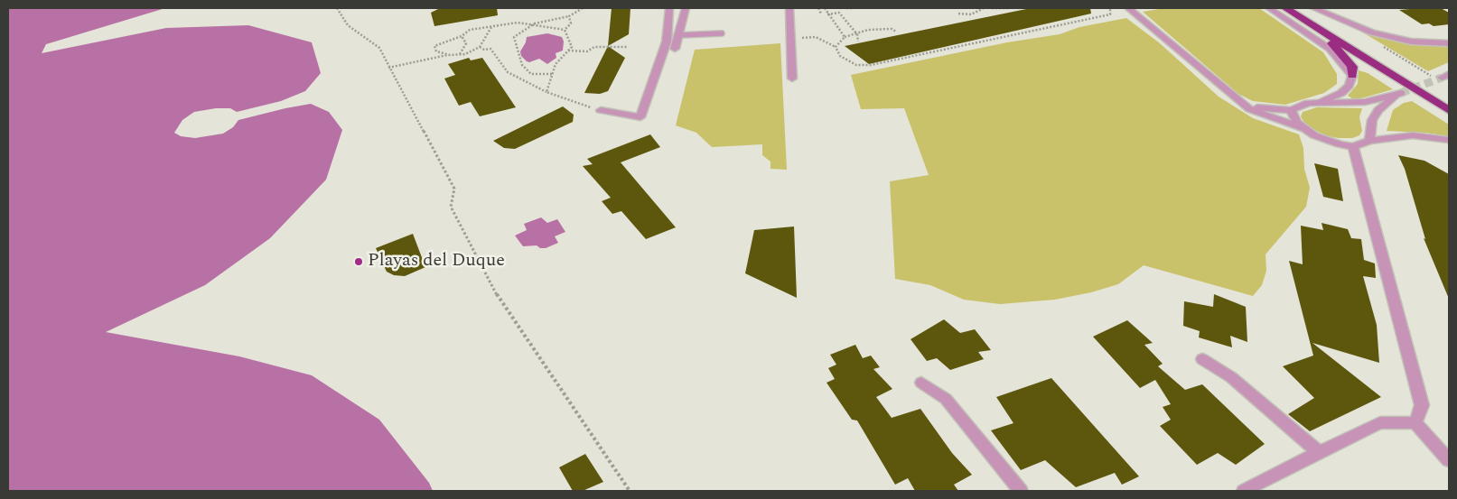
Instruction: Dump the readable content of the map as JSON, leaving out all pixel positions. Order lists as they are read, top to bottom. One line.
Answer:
{"places":["Playas del Duque"]}
